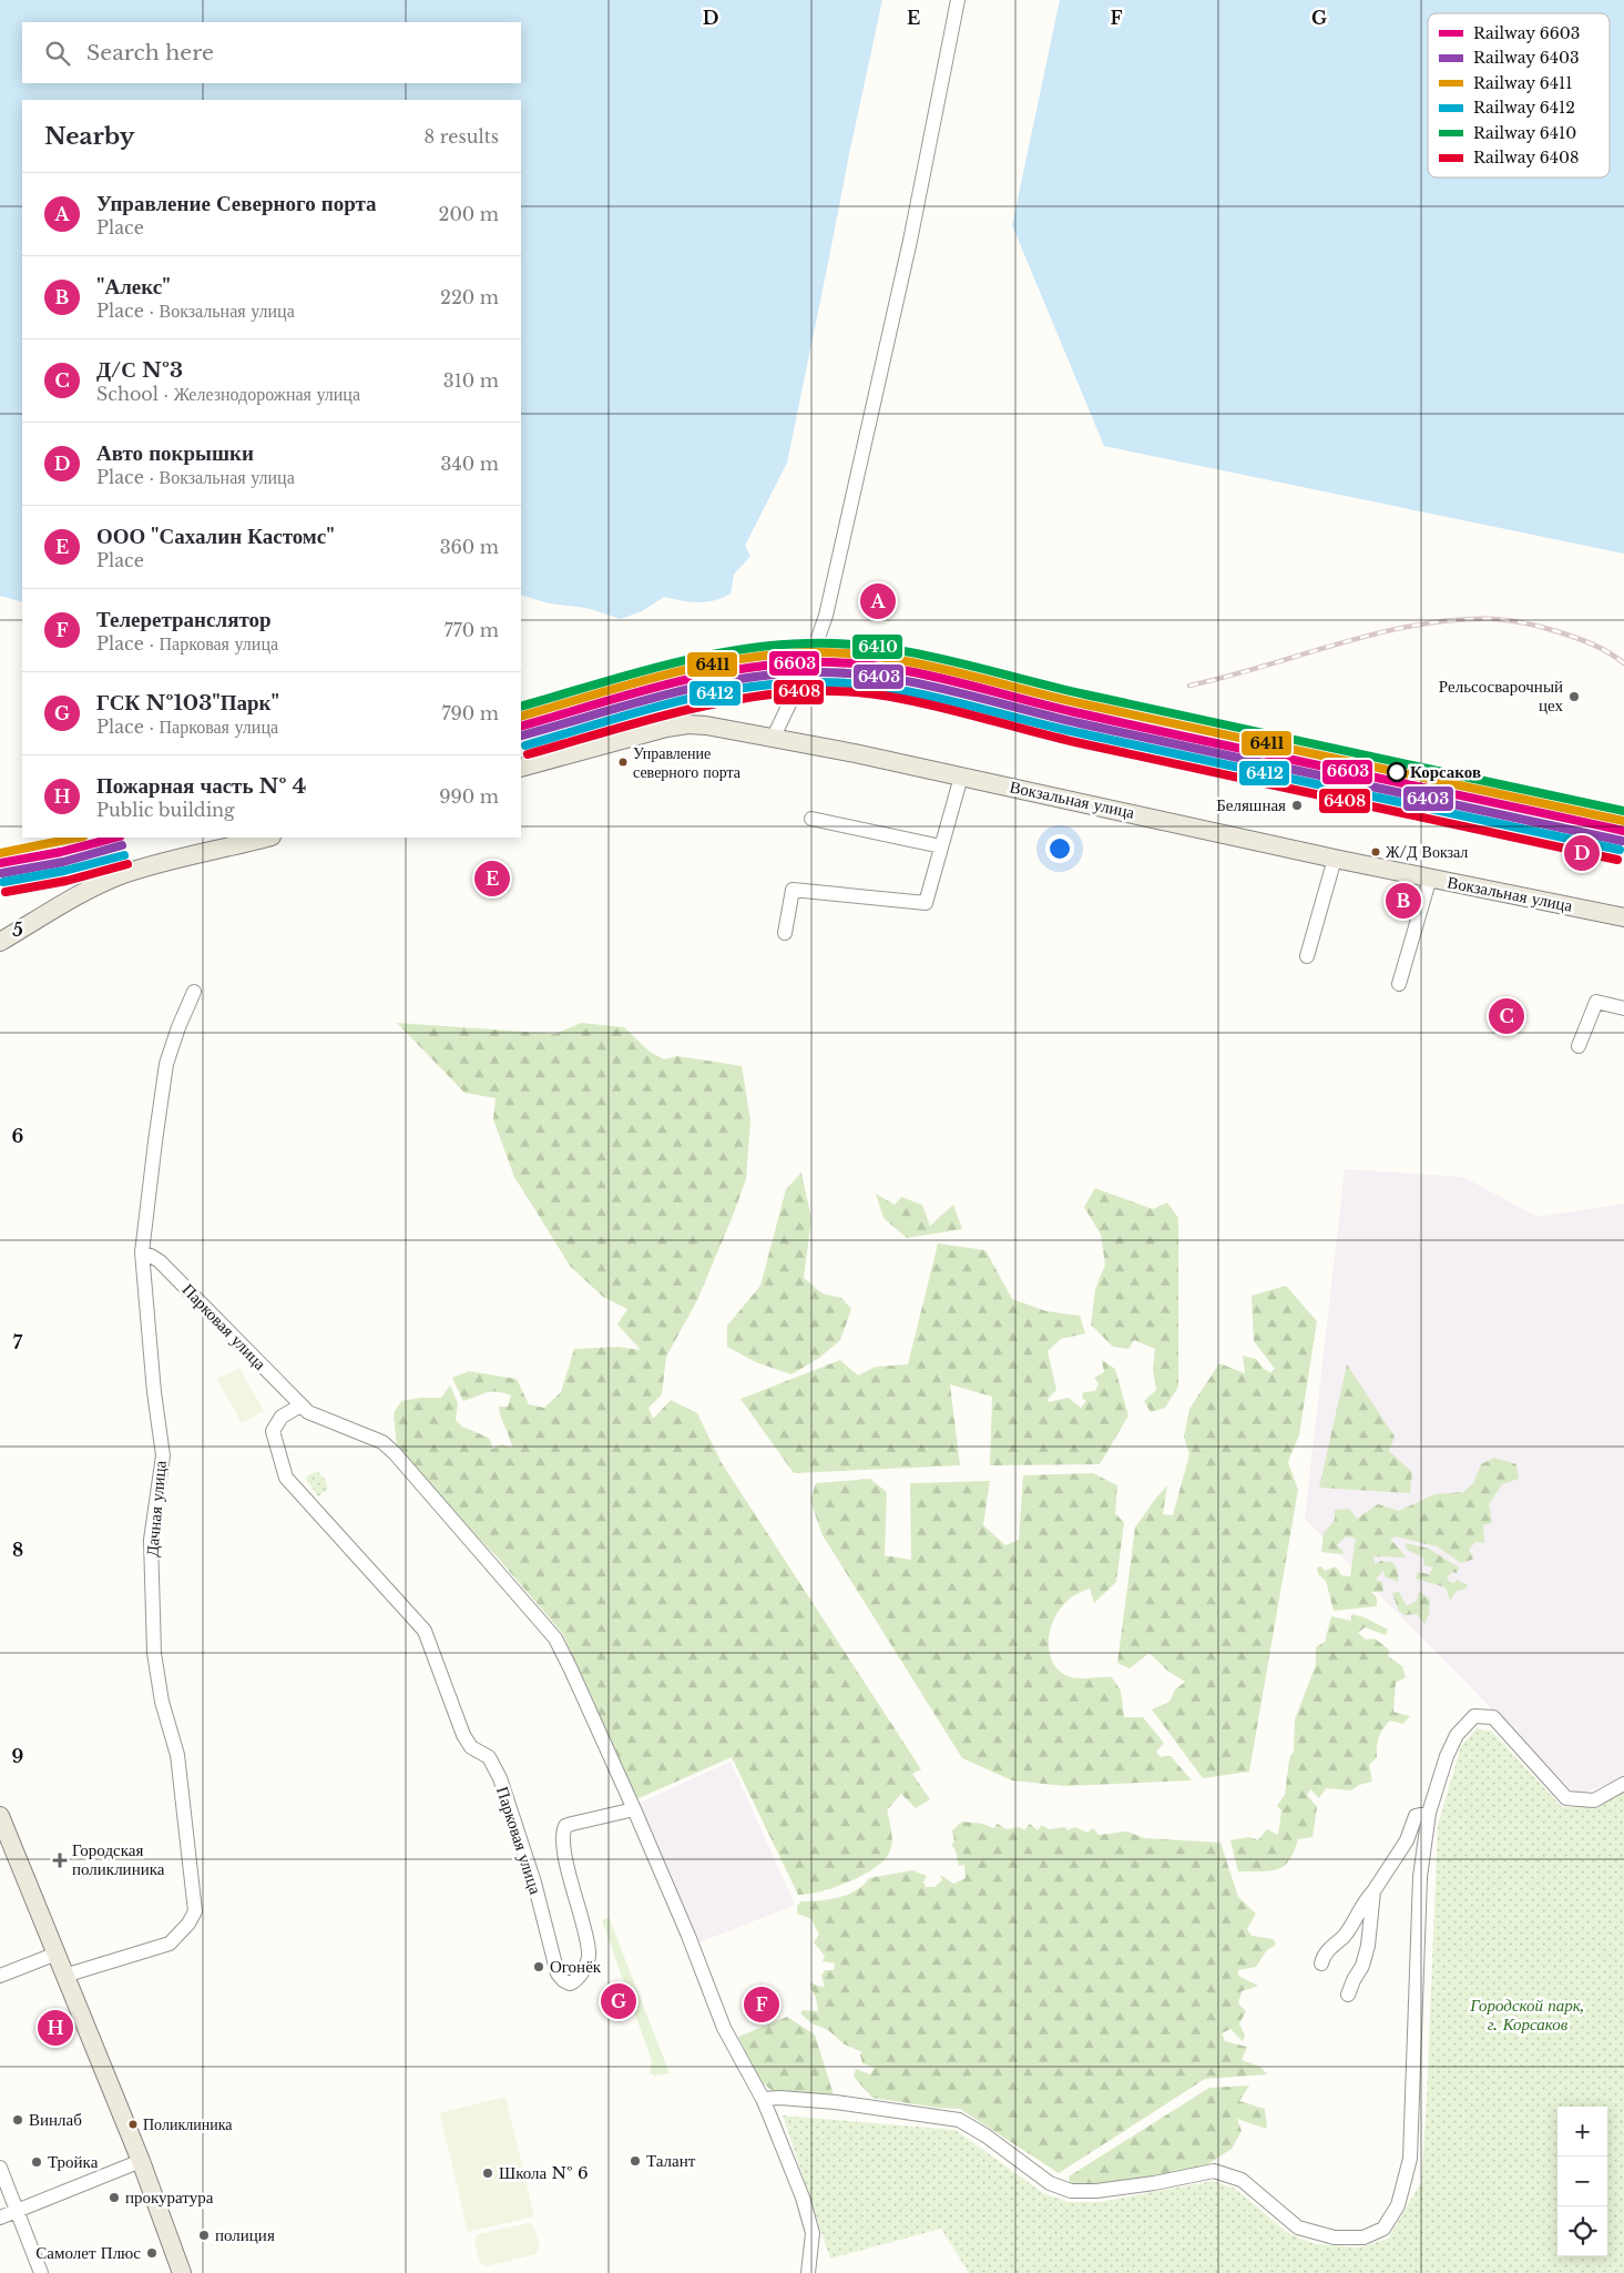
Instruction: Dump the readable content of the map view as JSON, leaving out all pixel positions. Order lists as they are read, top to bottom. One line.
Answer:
{"streets":{"main road":["Вокзальная улица"],"street":["Парковая улица","Дачная улица"]},"crossings":[["Парковая улица","Дачная улица"]],"parks":["Городской парк, г. Корсаков"],"places":{"other":["Рельсосварочный цех","Управление северного порта","Корсаков","Беляшная","Ж/Д Вокзал","Огонёк","Винлаб","Поликлиника","Талант","Тройка","Школа № 6","прокуратура","полиция","Самолет Плюс"],"health":["Городская поликлиника"]},"lines":["rail line 6410","rail line 6411","rail line 6603","rail line 6403","rail line 6412","rail line 6408"],"legend":["Railway 6603","Railway 6403","Railway 6411","Railway 6412","Railway 6410","Railway 6408"],"page":{"search":"Search here","heading":["Nearby","8 results"],"list":[{"mark":"A","name":"Управление Северного порта","note":"Place","value":"200 m"},{"mark":"B","name":"\"Алекс\"","note":"Place · Вокзальная улица","value":"220 m"},{"mark":"C","name":"Д/С №3","note":"School · Железнодорожная улица","value":"310 m"},{"mark":"D","name":"Авто покрышки","note":"Place · Вокзальная улица","value":"340 m"},{"mark":"E","name":"ООО \"Сахалин Кастомс\"","note":"Place","value":"360 m"},{"mark":"F","name":"Телеретранслятор","note":"Place · Парковая улица","value":"770 m"},{"mark":"G","name":"ГСК №103\"Парк\"","note":"Place · Парковая улица","value":"790 m"},{"mark":"H","name":"Пожарная часть № 4","note":"Public building","value":"990 m"}],"pins":["A","D","E","B","C","G","F","H"],"map_buttons":["+","−"]},"grid":{"columns":["D","E","F","G"],"rows":["5","6","7","8","9"]}}
